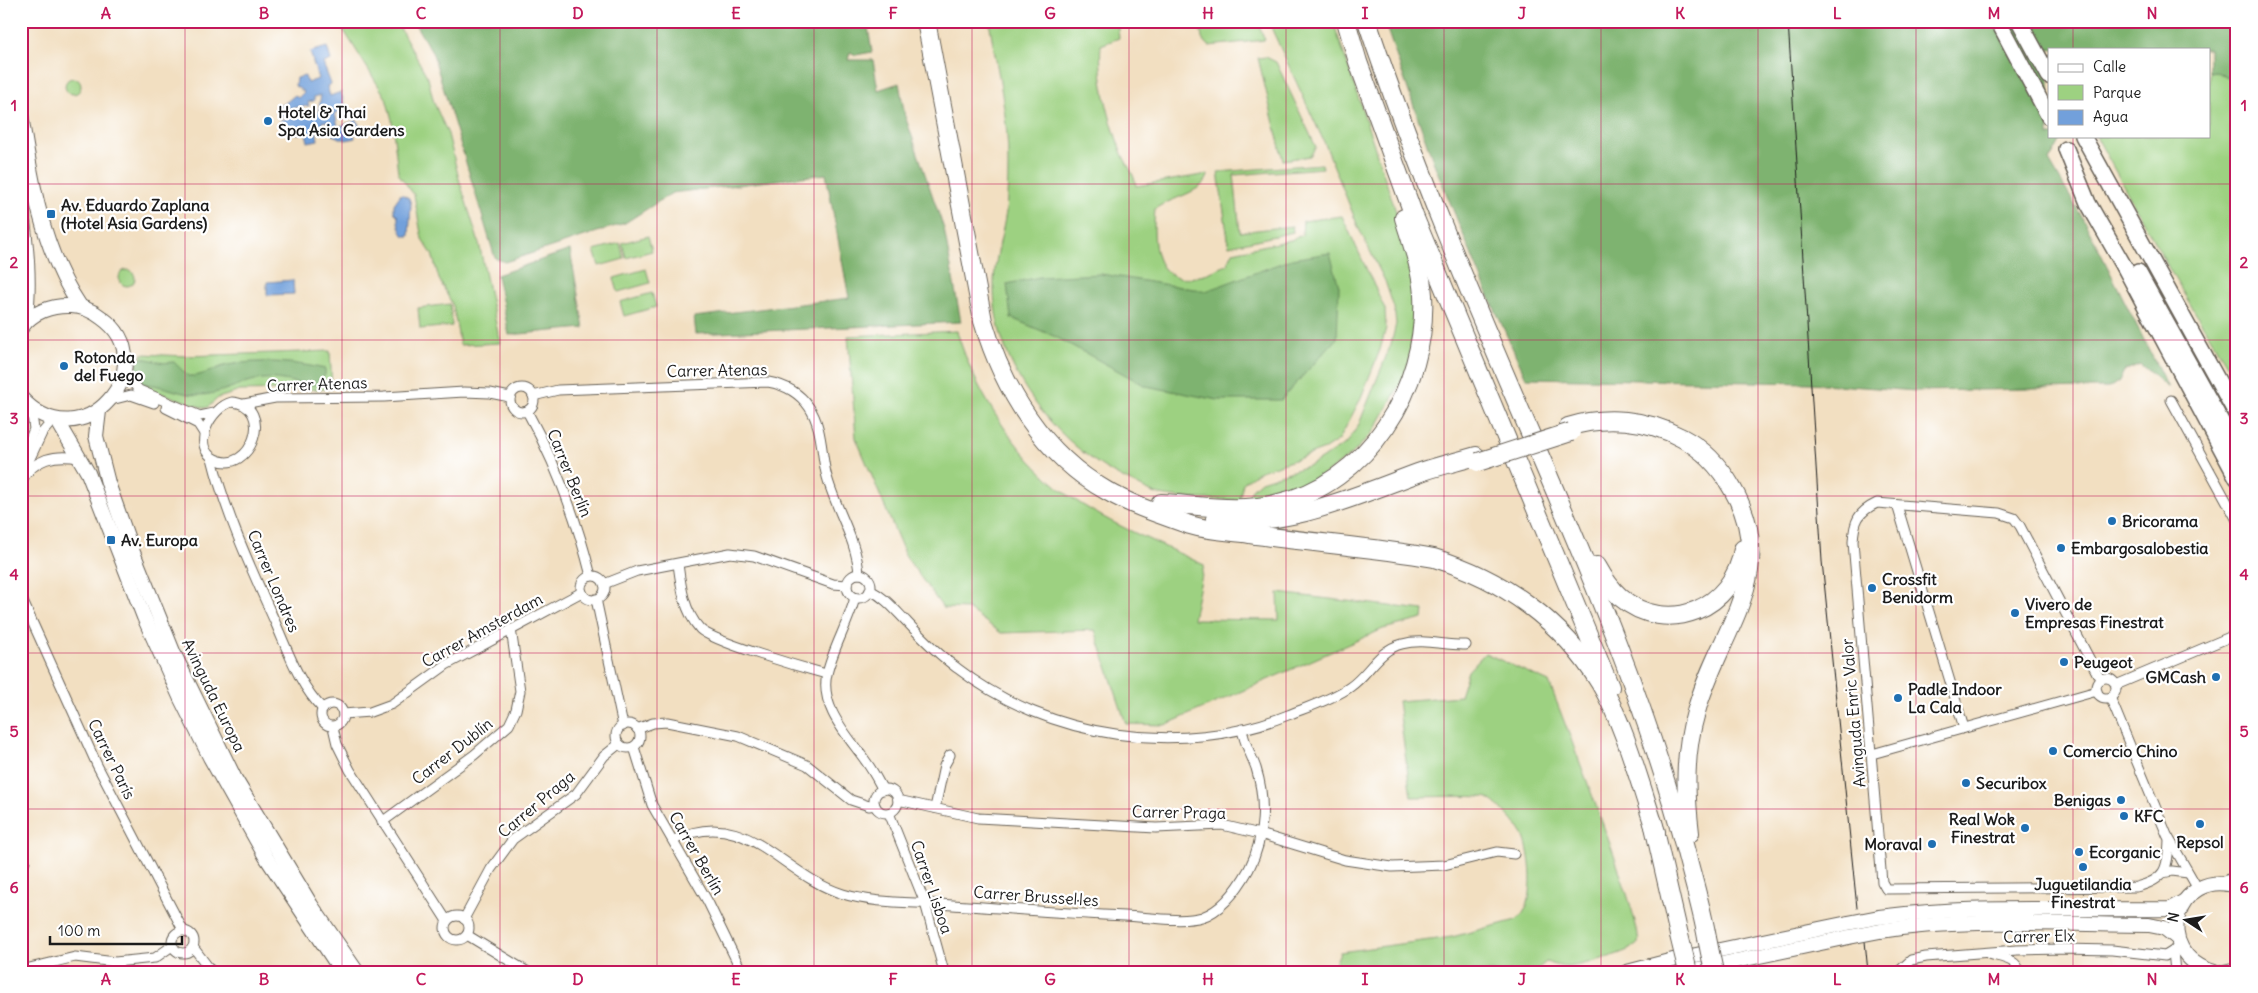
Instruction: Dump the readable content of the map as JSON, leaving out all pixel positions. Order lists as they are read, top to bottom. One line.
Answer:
{"streets":{"main road":["Avinguda Europa"],"street":["Carrer Atenas","Carrer Berlín","Carrer Londres","Carrer Amsterdam","Avinguda Enric Valor","Carrer Dublín","Carrer París","Carrer Praga","Carrer Lisboa","Carrer Brussel·les","Carrer Elx"]},"crossings":[["Carrer Atenas","Carrer Berlín"],["Carrer Atenas","Carrer Londres"],["Carrer Berlín","Carrer Amsterdam"],["Carrer Berlín","Carrer Praga"],["Carrer Berlín","Carrer Brussel·les"],["Carrer Londres","Carrer Amsterdam"],["Carrer Amsterdam","Carrer Dublín"],["Carrer Praga","Carrer Lisboa"],["Carrer Praga","Carrer Brussel·les"],["Carrer Lisboa","Carrer Brussel·les"]],"places":{"other":["Hotel & Thai Spa Asia Gardens","Rotonda del Fuego","Bricorama","Embargosalobestia","Crossfit Benidorm","Vivero de Empresas Finestrat","Peugeot","GMCash","Padle Indoor La Cala","Comercio Chino","Securibox","Benigas","KFC","Repsol","Real Wok Finestrat","Moraval","Ecorganic","Juguetilandia Finestrat"],"transit":["Av. Eduardo Zaplana (Hotel Asia Gardens)","Av. Europa"]},"legend":["Calle","Parque","Agua"],"scale_bar":"100 m","north":"left","grid":{"columns":["A","B","C","D","E","F","G","H","I","J","K","L","M","N"],"rows":["1","2","3","4","5","6"]}}
